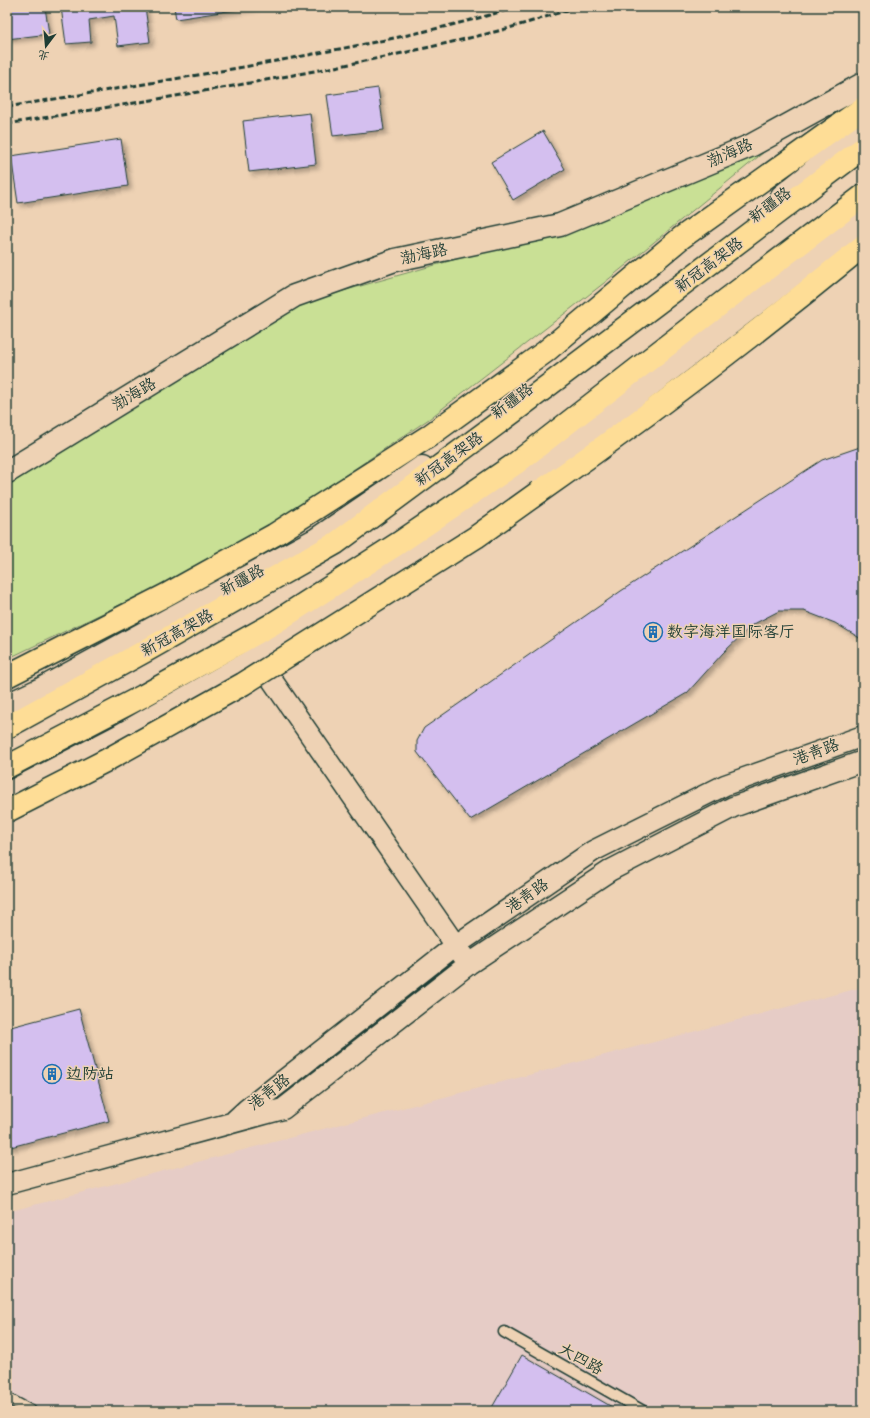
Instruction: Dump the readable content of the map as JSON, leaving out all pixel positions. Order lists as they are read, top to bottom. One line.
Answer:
{"streets":{"highway":["新冠高架路"],"main road":["渤海路","新疆路"],"street":["港青路"],"lane":["大四路"]},"places":{"building":["数字海洋国际客厅","边防站"]},"north":"bottom"}
